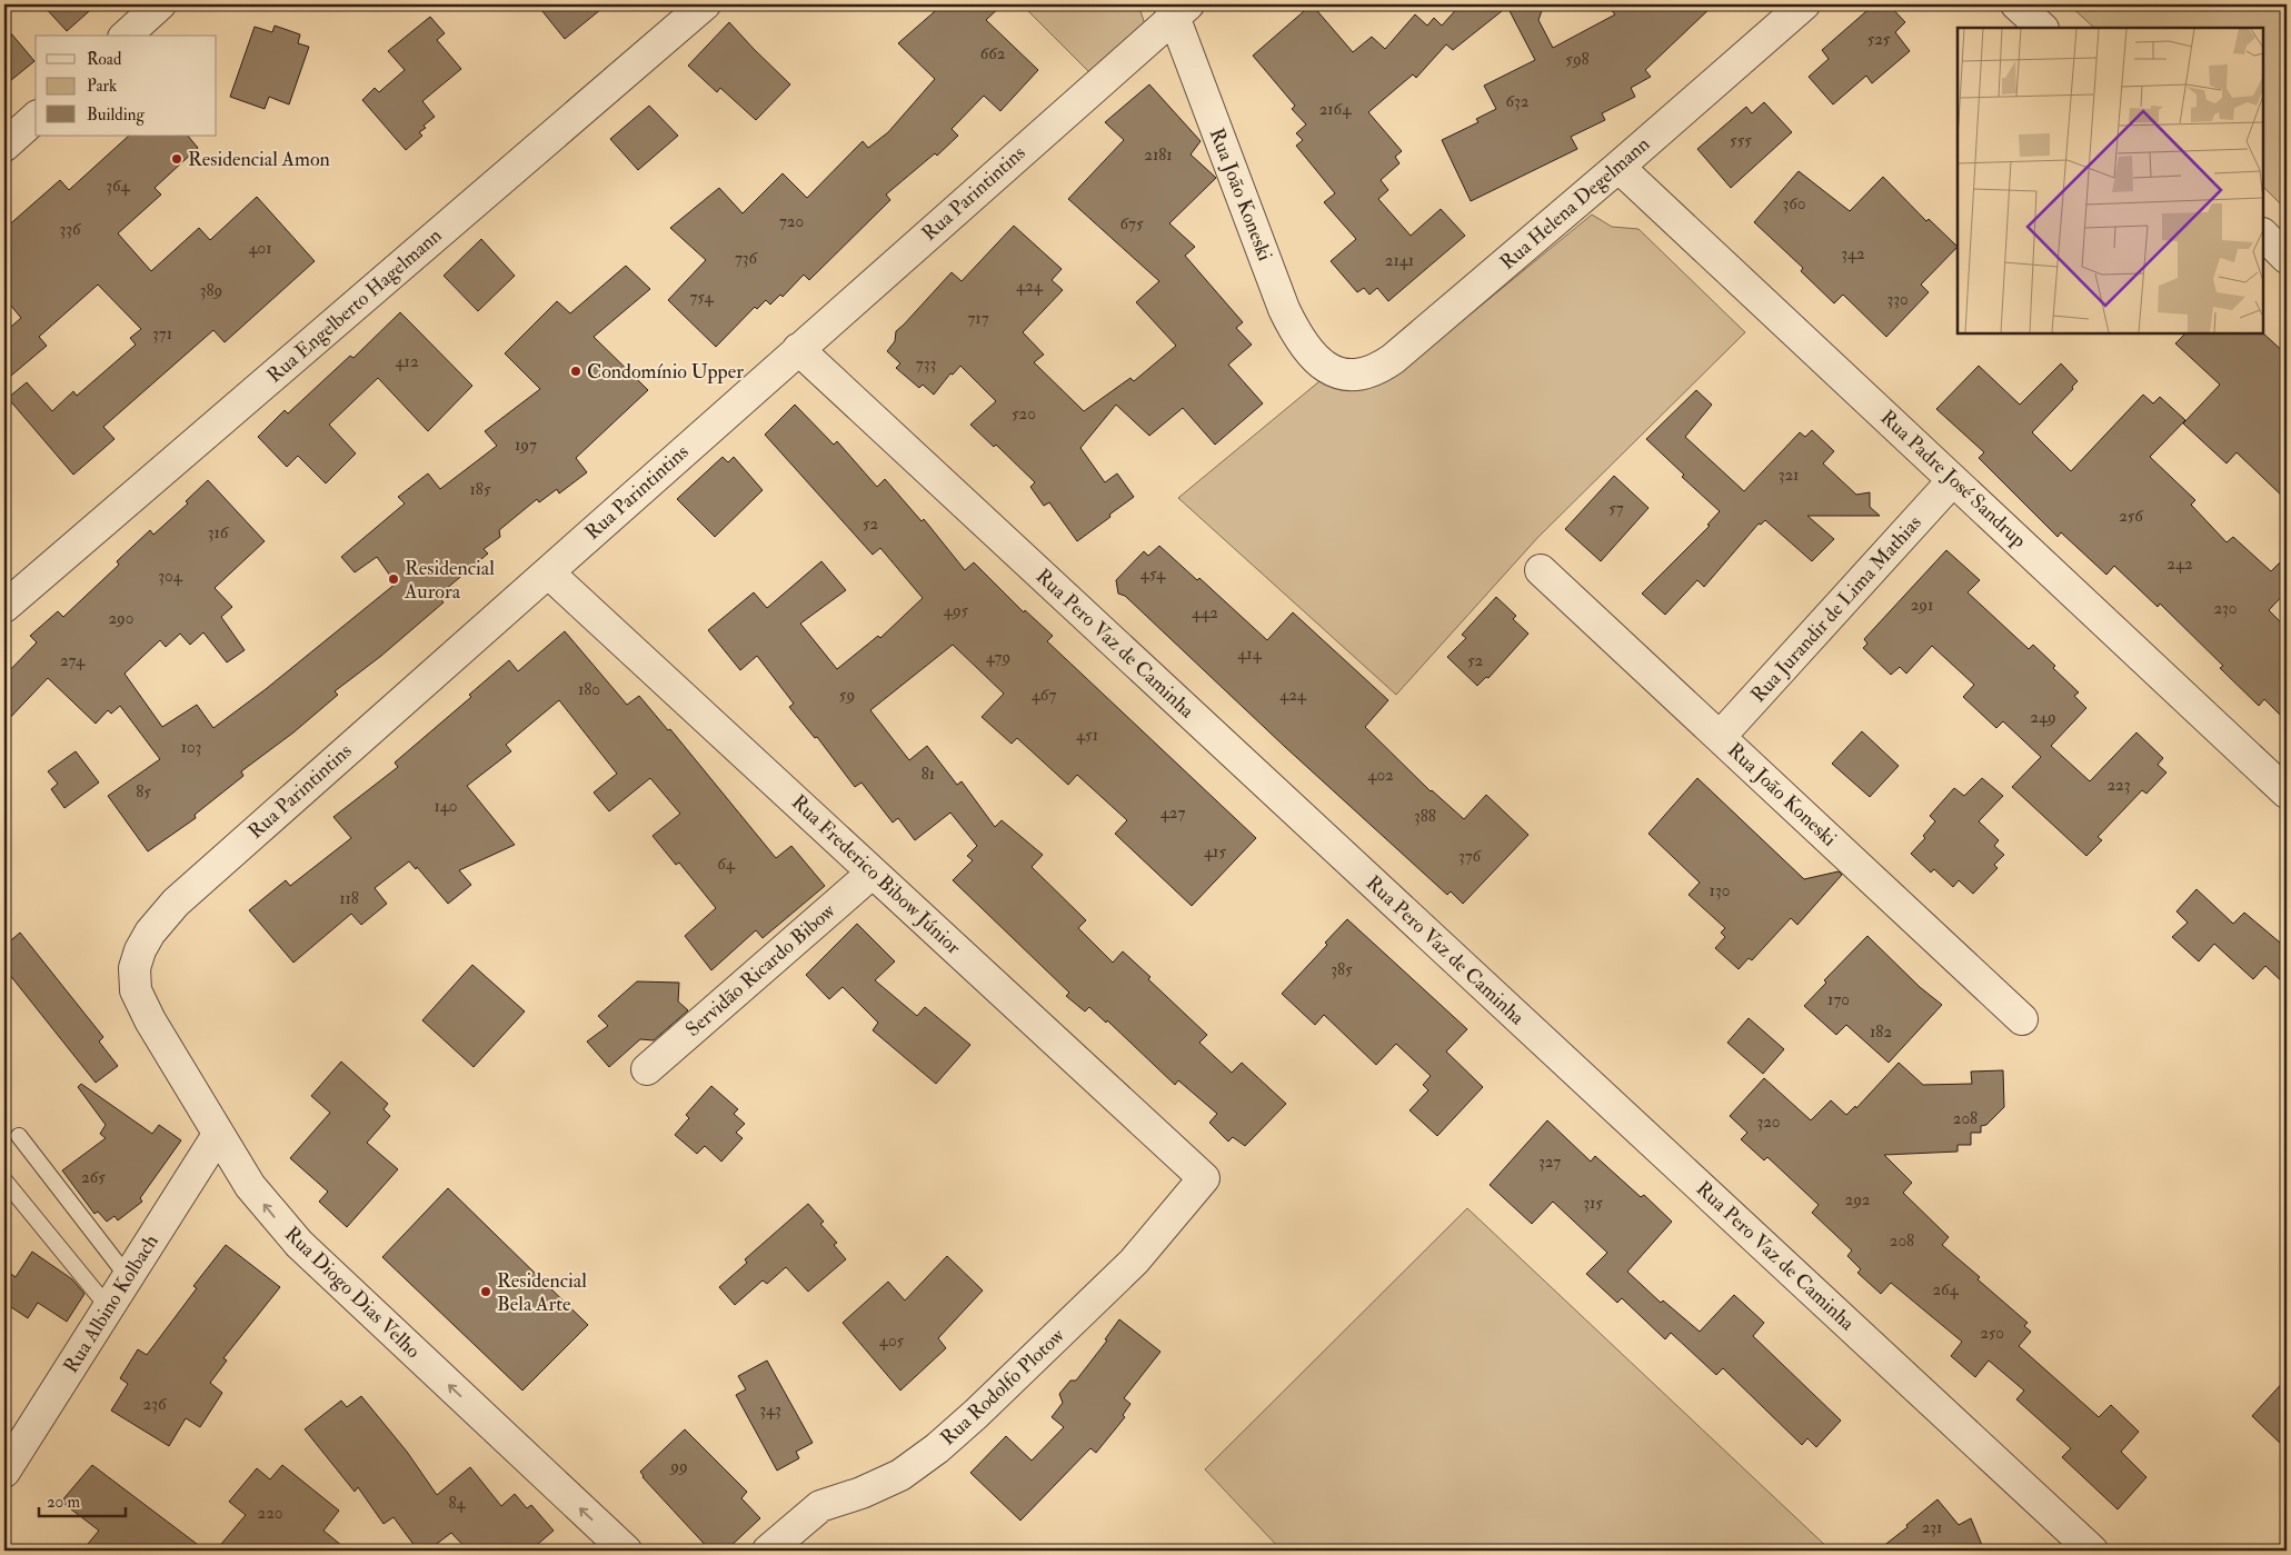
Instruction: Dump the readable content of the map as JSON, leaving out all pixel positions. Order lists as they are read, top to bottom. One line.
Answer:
{"streets":{"street":["Rua Parintintins","Rua João Koneski","Rua Helena Degelmann","Rua Engelberto Hagelmann","Rua Padre José Sandrup","Rua Jurandir de Lima Mathias","Rua Pero Vaz de Caminha","Rua Frederico Bibow Júnior","Servidão Ricardo Bibow","Rua Diogo Dias Velho","Rua Albino Kolbach","Rua Rodolfo Plotow"]},"crossings":[["Rua Parintintins","Rua João Koneski"],["Rua Parintintins","Rua Pero Vaz de Caminha"],["Rua Parintintins","Rua Frederico Bibow Júnior"],["Rua Parintintins","Rua Diogo Dias Velho"],["Rua João Koneski","Rua Helena Degelmann"],["Rua João Koneski","Rua Jurandir de Lima Mathias"],["Rua Helena Degelmann","Rua Padre José Sandrup"],["Rua Padre José Sandrup","Rua Jurandir de Lima Mathias"],["Rua Frederico Bibow Júnior","Servidão Ricardo Bibow"],["Rua Frederico Bibow Júnior","Rua Rodolfo Plotow"],["Rua Diogo Dias Velho","Rua Albino Kolbach"]],"one_way":["Rua Diogo Dias Velho"],"places":["Residencial Amon","Condomínio Upper","Residencial Aurora","Residencial Bela Arte"],"house_numbers":["525","662","598","632","2164","555","2181","364","360","720","675","336","401","342","736","2141","424","389","754","330","717","371","412","733","520","197","321","185","57","256","52","316","242","454","304","291","230","495","442","290","414","479","274","52","180","59","467","424","249","451","103","81","402","223","85","140","427","388","415","376","64","130","118","385","170","182","208","320","327","265","292","315","208","264","250","405","236","343","99","84","220","231"],"legend":["Road","Park","Building"],"scale_bar":"20 m"}
